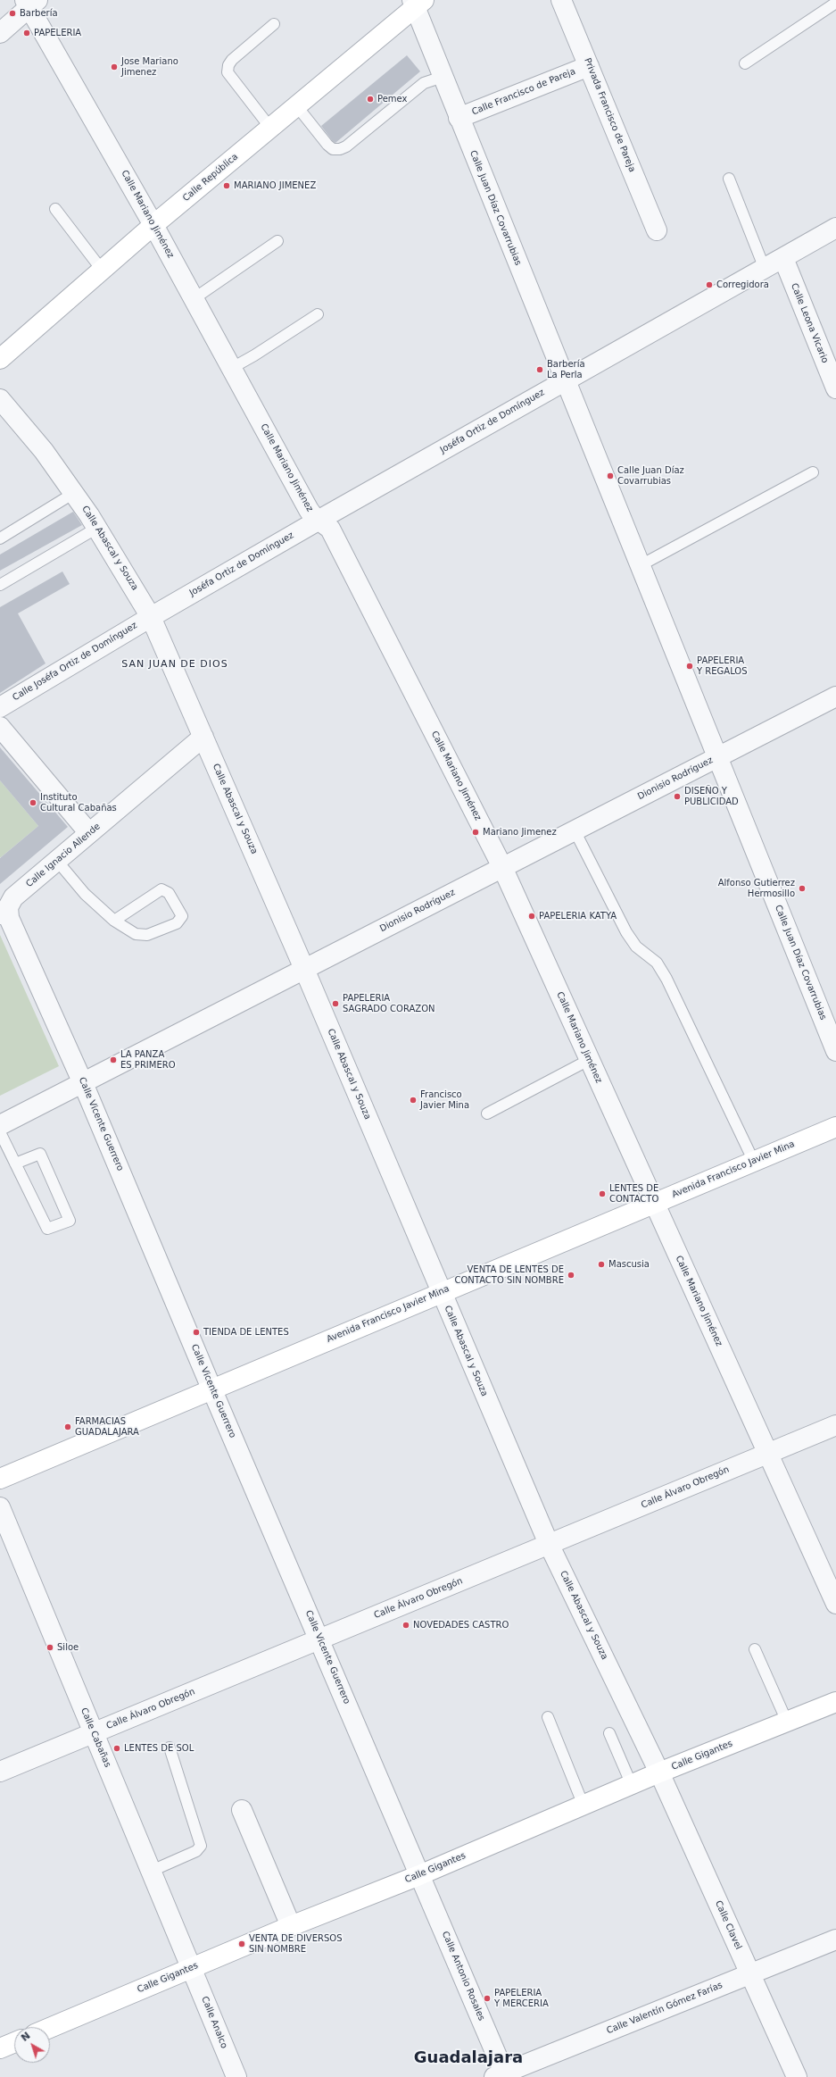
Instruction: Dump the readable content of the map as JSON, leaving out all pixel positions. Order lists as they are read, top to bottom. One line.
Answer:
{"streets":{"main road":["Calle República","Avenida Francisco Javier Mina","Calle Gigantes"],"street":["Calle Francisco de Pareja","Privada Francisco de Pareja","Calle Juan Díaz Covarrubias","Calle Mariano Jiménez","Calle Leona Vicario","Joséfa Ortiz de Domínguez","Calle Abascal y Souza","Calle Joséfa Ortiz de Domínguez","Dionisio Rodríguez","Calle Ignacio Allende","Calle Vicente Guerrero","Calle Álvaro Obregón","Calle Cabañas","Calle Clavel","Calle Antonio Rosales","Calle Valentín Gómez Farías","Calle Analco"]},"crossings":[["Calle Francisco de Pareja","Privada Francisco de Pareja"],["Calle Francisco de Pareja","Calle Juan Díaz Covarrubias"],["Calle República","Calle Juan Díaz Covarrubias"],["Calle República","Calle Mariano Jiménez"],["Calle Juan Díaz Covarrubias","Joséfa Ortiz de Domínguez"],["Calle Juan Díaz Covarrubias","Dionisio Rodríguez"],["Calle Mariano Jiménez","Joséfa Ortiz de Domínguez"],["Calle Mariano Jiménez","Dionisio Rodríguez"],["Calle Mariano Jiménez","Avenida Francisco Javier Mina"],["Calle Mariano Jiménez","Calle Álvaro Obregón"],["Calle Leona Vicario","Joséfa Ortiz de Domínguez"],["Joséfa Ortiz de Domínguez","Calle Abascal y Souza"],["Joséfa Ortiz de Domínguez","Calle Joséfa Ortiz de Domínguez"],["Calle Abascal y Souza","Calle Joséfa Ortiz de Domínguez"],["Calle Abascal y Souza","Dionisio Rodríguez"],["Calle Abascal y Souza","Calle Ignacio Allende"],["Calle Abascal y Souza","Avenida Francisco Javier Mina"],["Calle Abascal y Souza","Calle Álvaro Obregón"],["Calle Abascal y Souza","Calle Gigantes"],["Calle Abascal y Souza","Calle Clavel"],["Dionisio Rodríguez","Calle Vicente Guerrero"],["Calle Ignacio Allende","Calle Vicente Guerrero"],["Calle Vicente Guerrero","Avenida Francisco Javier Mina"],["Calle Vicente Guerrero","Calle Álvaro Obregón"],["Calle Vicente Guerrero","Calle Gigantes"],["Calle Vicente Guerrero","Calle Antonio Rosales"],["Calle Álvaro Obregón","Calle Cabañas"],["Calle Cabañas","Calle Gigantes"],["Calle Cabañas","Calle Analco"],["Calle Gigantes","Calle Clavel"],["Calle Gigantes","Calle Antonio Rosales"],["Calle Gigantes","Calle Analco"],["Calle Clavel","Calle Valentín Gómez Farías"],["Calle Antonio Rosales","Calle Valentín Gómez Farías"]],"districts":["SAN JUAN DE DIOS","Guadalajara"],"places":["Barbería","PAPELERIA","Jose Mariano Jimenez","Pemex","MARIANO JIMENEZ","Corregidora","Barbería La Perla","Calle Juan Díaz Covarrubias","PAPELERIA Y REGALOS","DISEÑO Y PUBLICIDAD","Instituto Cultural Cabañas","Mariano Jimenez","Alfonso Gutierrez Hermosillo","PAPELERIA KATYA","PAPELERIA SAGRADO CORAZON","LA PANZA ES PRIMERO","Francisco Javier Mina","LENTES DE CONTACTO","Mascusia","VENTA DE LENTES DE CONTACTO SIN NOMBRE","TIENDA DE LENTES","FARMACIAS GUADALAJARA","NOVEDADES CASTRO","Siloe","LENTES DE SOL","VENTA DE DIVERSOS SIN NOMBRE","PAPELERIA Y MERCERIA"],"north":"top left"}
